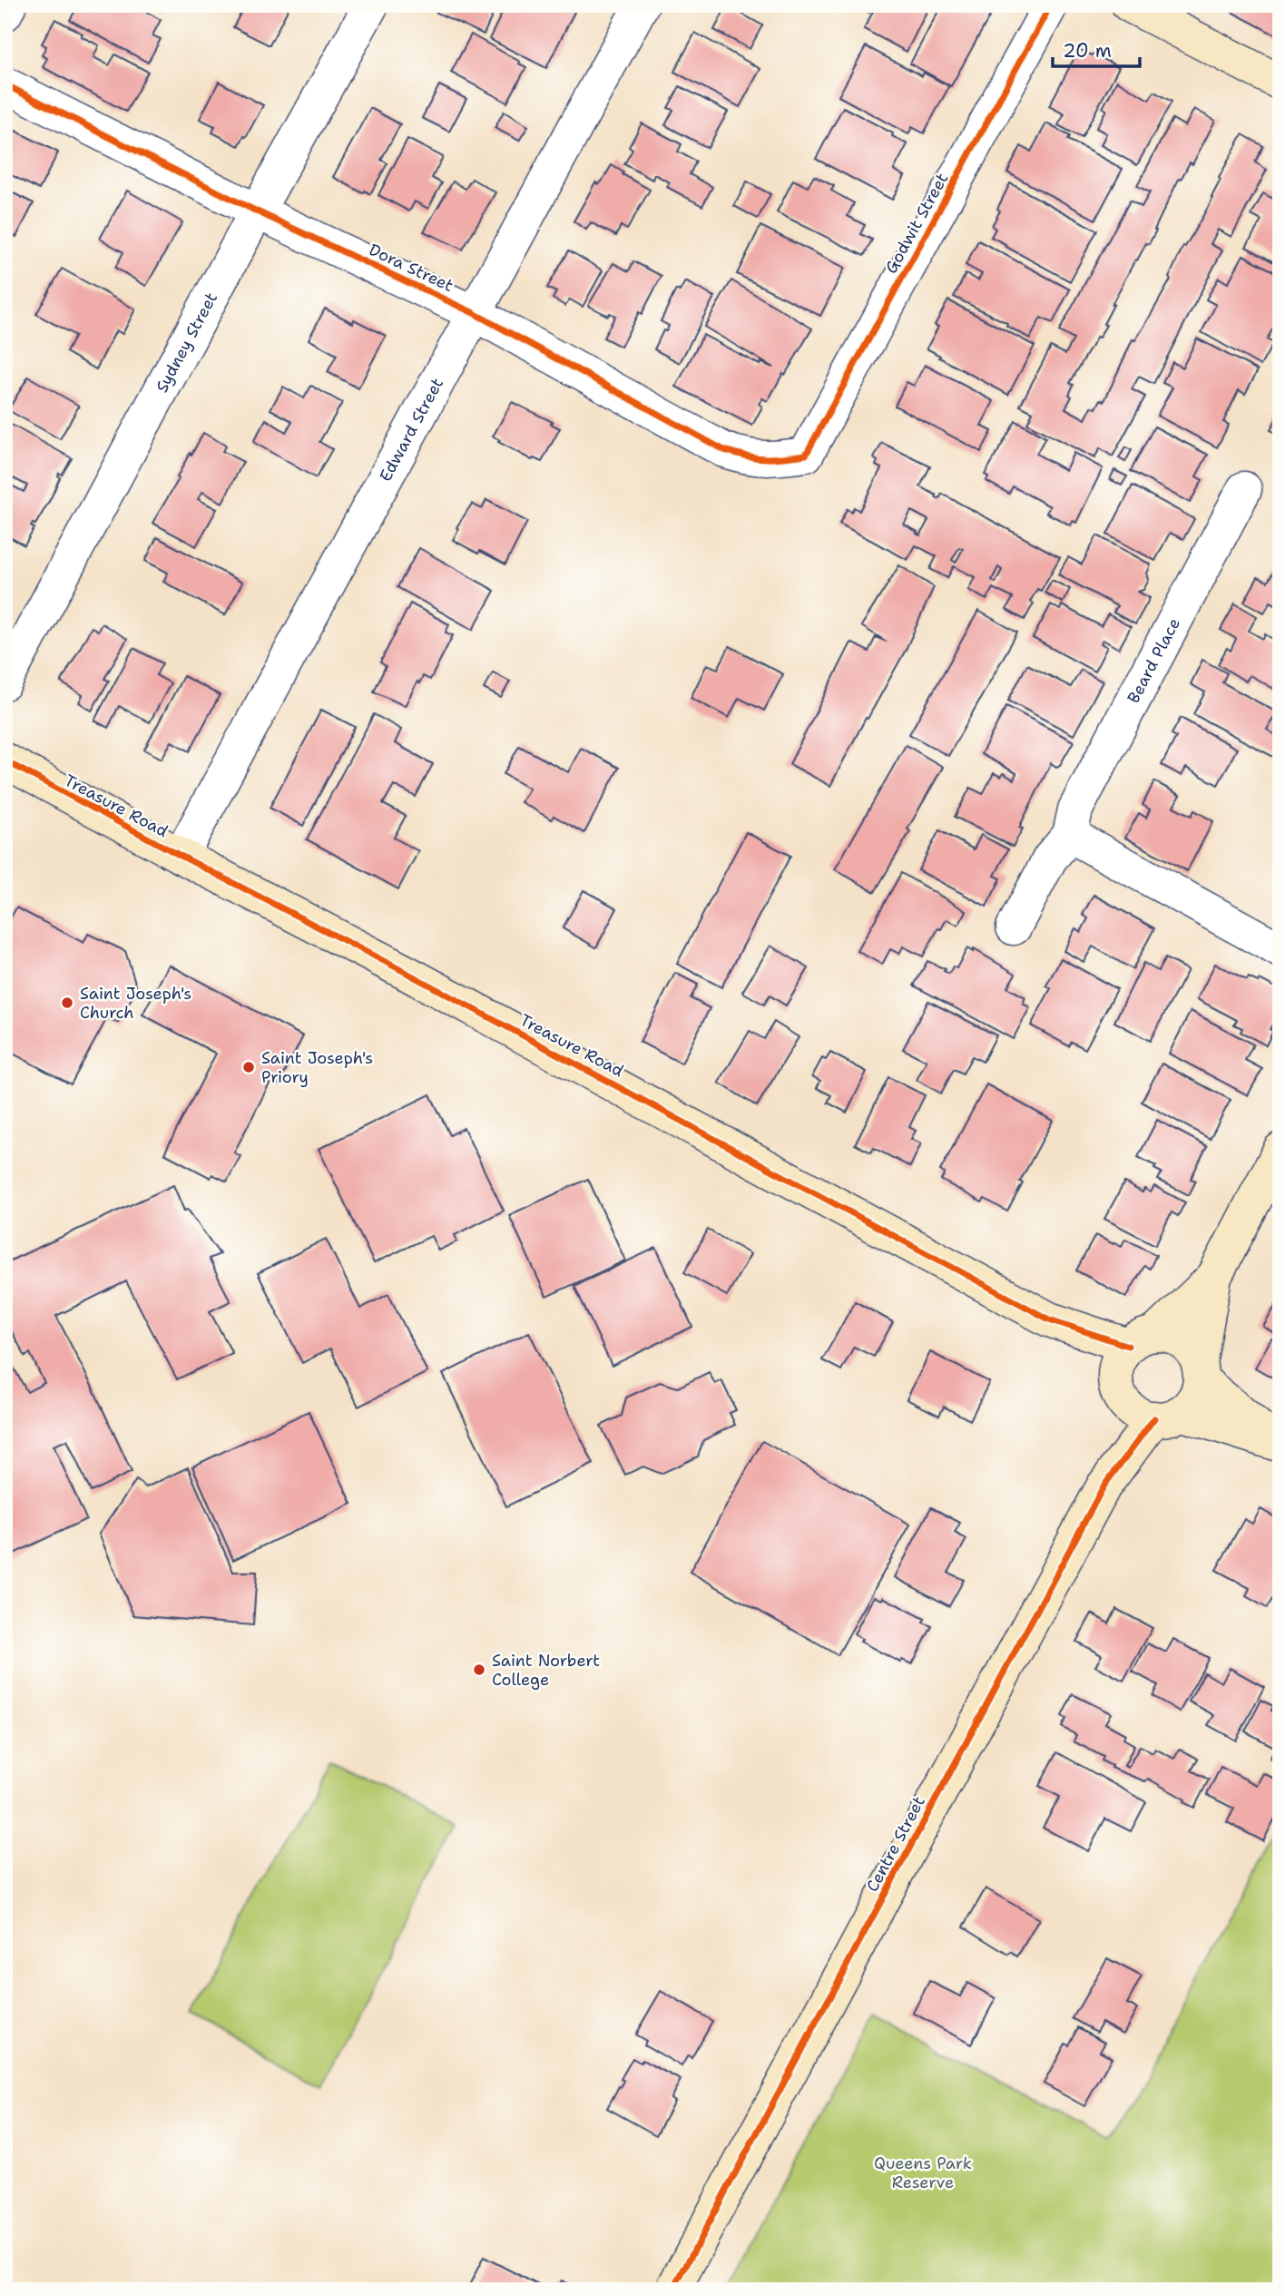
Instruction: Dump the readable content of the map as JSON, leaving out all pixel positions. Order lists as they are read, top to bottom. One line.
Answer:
{"streets":{"street":["Godwit Street","Dora Street","Sydney Street","Edward Street","Beard Place","Treasure Road","Centre Street"]},"crossings":[["Godwit Street","Dora Street"],["Dora Street","Sydney Street"],["Dora Street","Edward Street"],["Edward Street","Treasure Road"],["Treasure Road","Centre Street"]],"parks":["Queens Park Reserve"],"places":["Saint Joseph's Church","Saint Joseph's Priory","Saint Norbert College"],"scale_bar":"20 m"}
